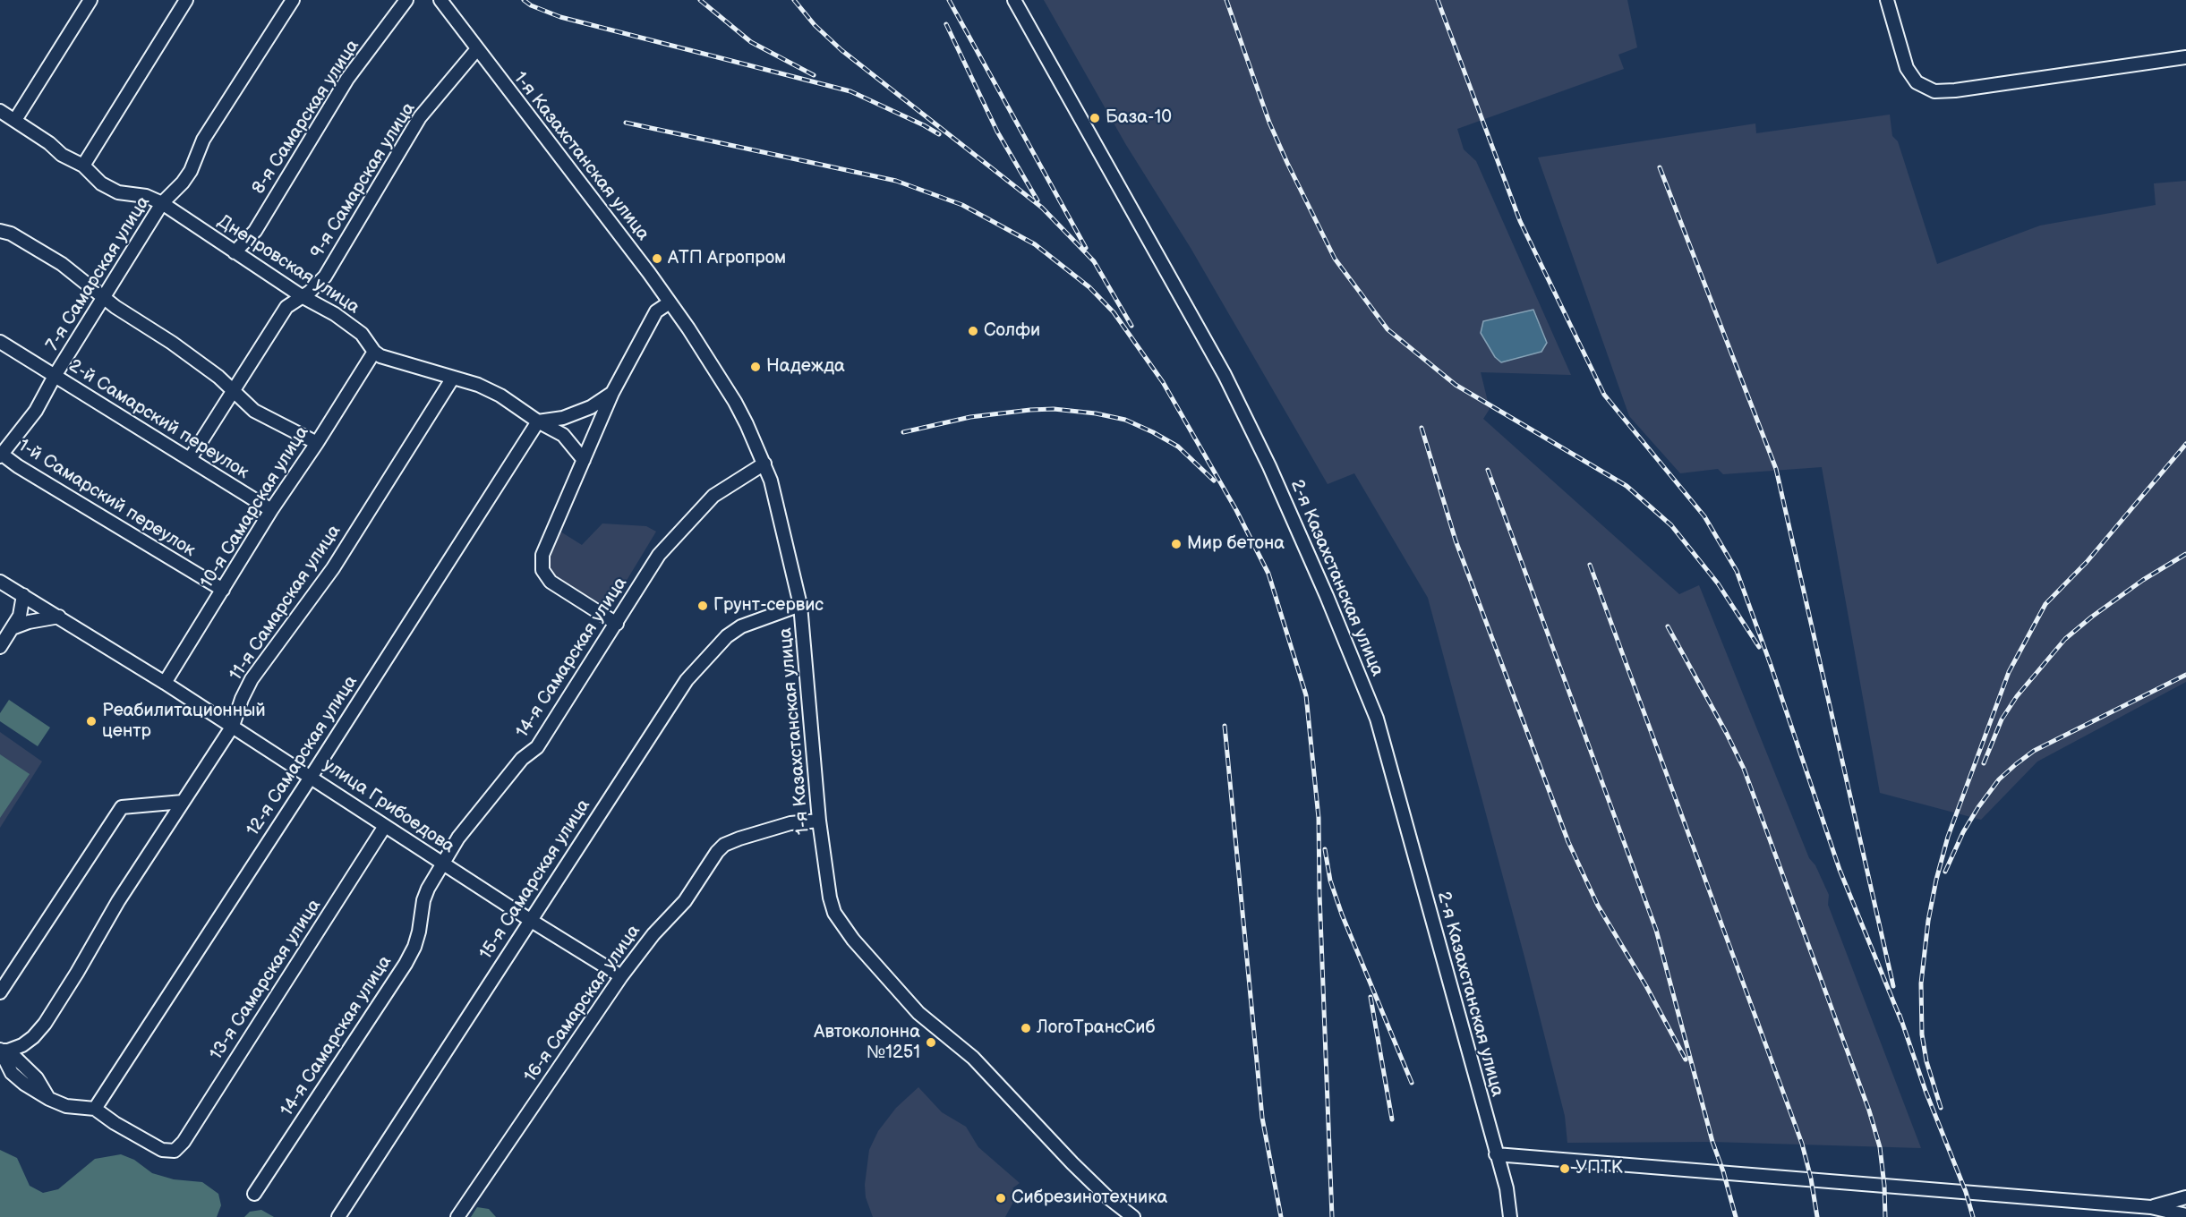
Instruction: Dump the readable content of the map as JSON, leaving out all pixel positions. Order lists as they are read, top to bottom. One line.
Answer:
{"streets":{"street":["8-я Самарская улица","1-я Казахстанская улица","9-я Самарская улица","Днепровская улица","7-я Самарская улица","2-й Самарский переулок","1-й Самарский переулок","10-я Самарская улица","2-я Казахстанская улица","11-я Самарская улица","14-я Самарская улица","12-я Самарская улица","улица Грибоедова","15-я Самарская улица","13-я Самарская улица","16-я Самарская улица"]},"crossings":[["8-я Самарская улица","Днепровская улица"],["1-я Казахстанская улица","9-я Самарская улица"],["1-я Казахстанская улица","14-я Самарская улица"],["1-я Казахстанская улица","15-я Самарская улица"],["1-я Казахстанская улица","16-я Самарская улица"],["9-я Самарская улица","Днепровская улица"],["9-я Самарская улица","2-й Самарский переулок"],["Днепровская улица","7-я Самарская улица"],["Днепровская улица","10-я Самарская улица"],["Днепровская улица","11-я Самарская улица"],["Днепровская улица","12-я Самарская улица"],["7-я Самарская улица","2-й Самарский переулок"],["7-я Самарская улица","1-й Самарский переулок"],["2-й Самарский переулок","10-я Самарская улица"],["1-й Самарский переулок","10-я Самарская улица"],["10-я Самарская улица","улица Грибоедова"],["11-я Самарская улица","улица Грибоедова"],["14-я Самарская улица","улица Грибоедова"],["12-я Самарская улица","улица Грибоедова"],["12-я Самарская улица","13-я Самарская улица"],["улица Грибоедова","15-я Самарская улица"],["улица Грибоедова","13-я Самарская улица"],["улица Грибоедова","16-я Самарская улица"]],"places":["База-10","АТП Агропром","Солфи","Надежда","Мир бетона","Грунт-сервис","Реабилитационный центр","ЛогоТрансСиб","Автоколонна №1251","УПТК","Сибрезинотехника"]}
